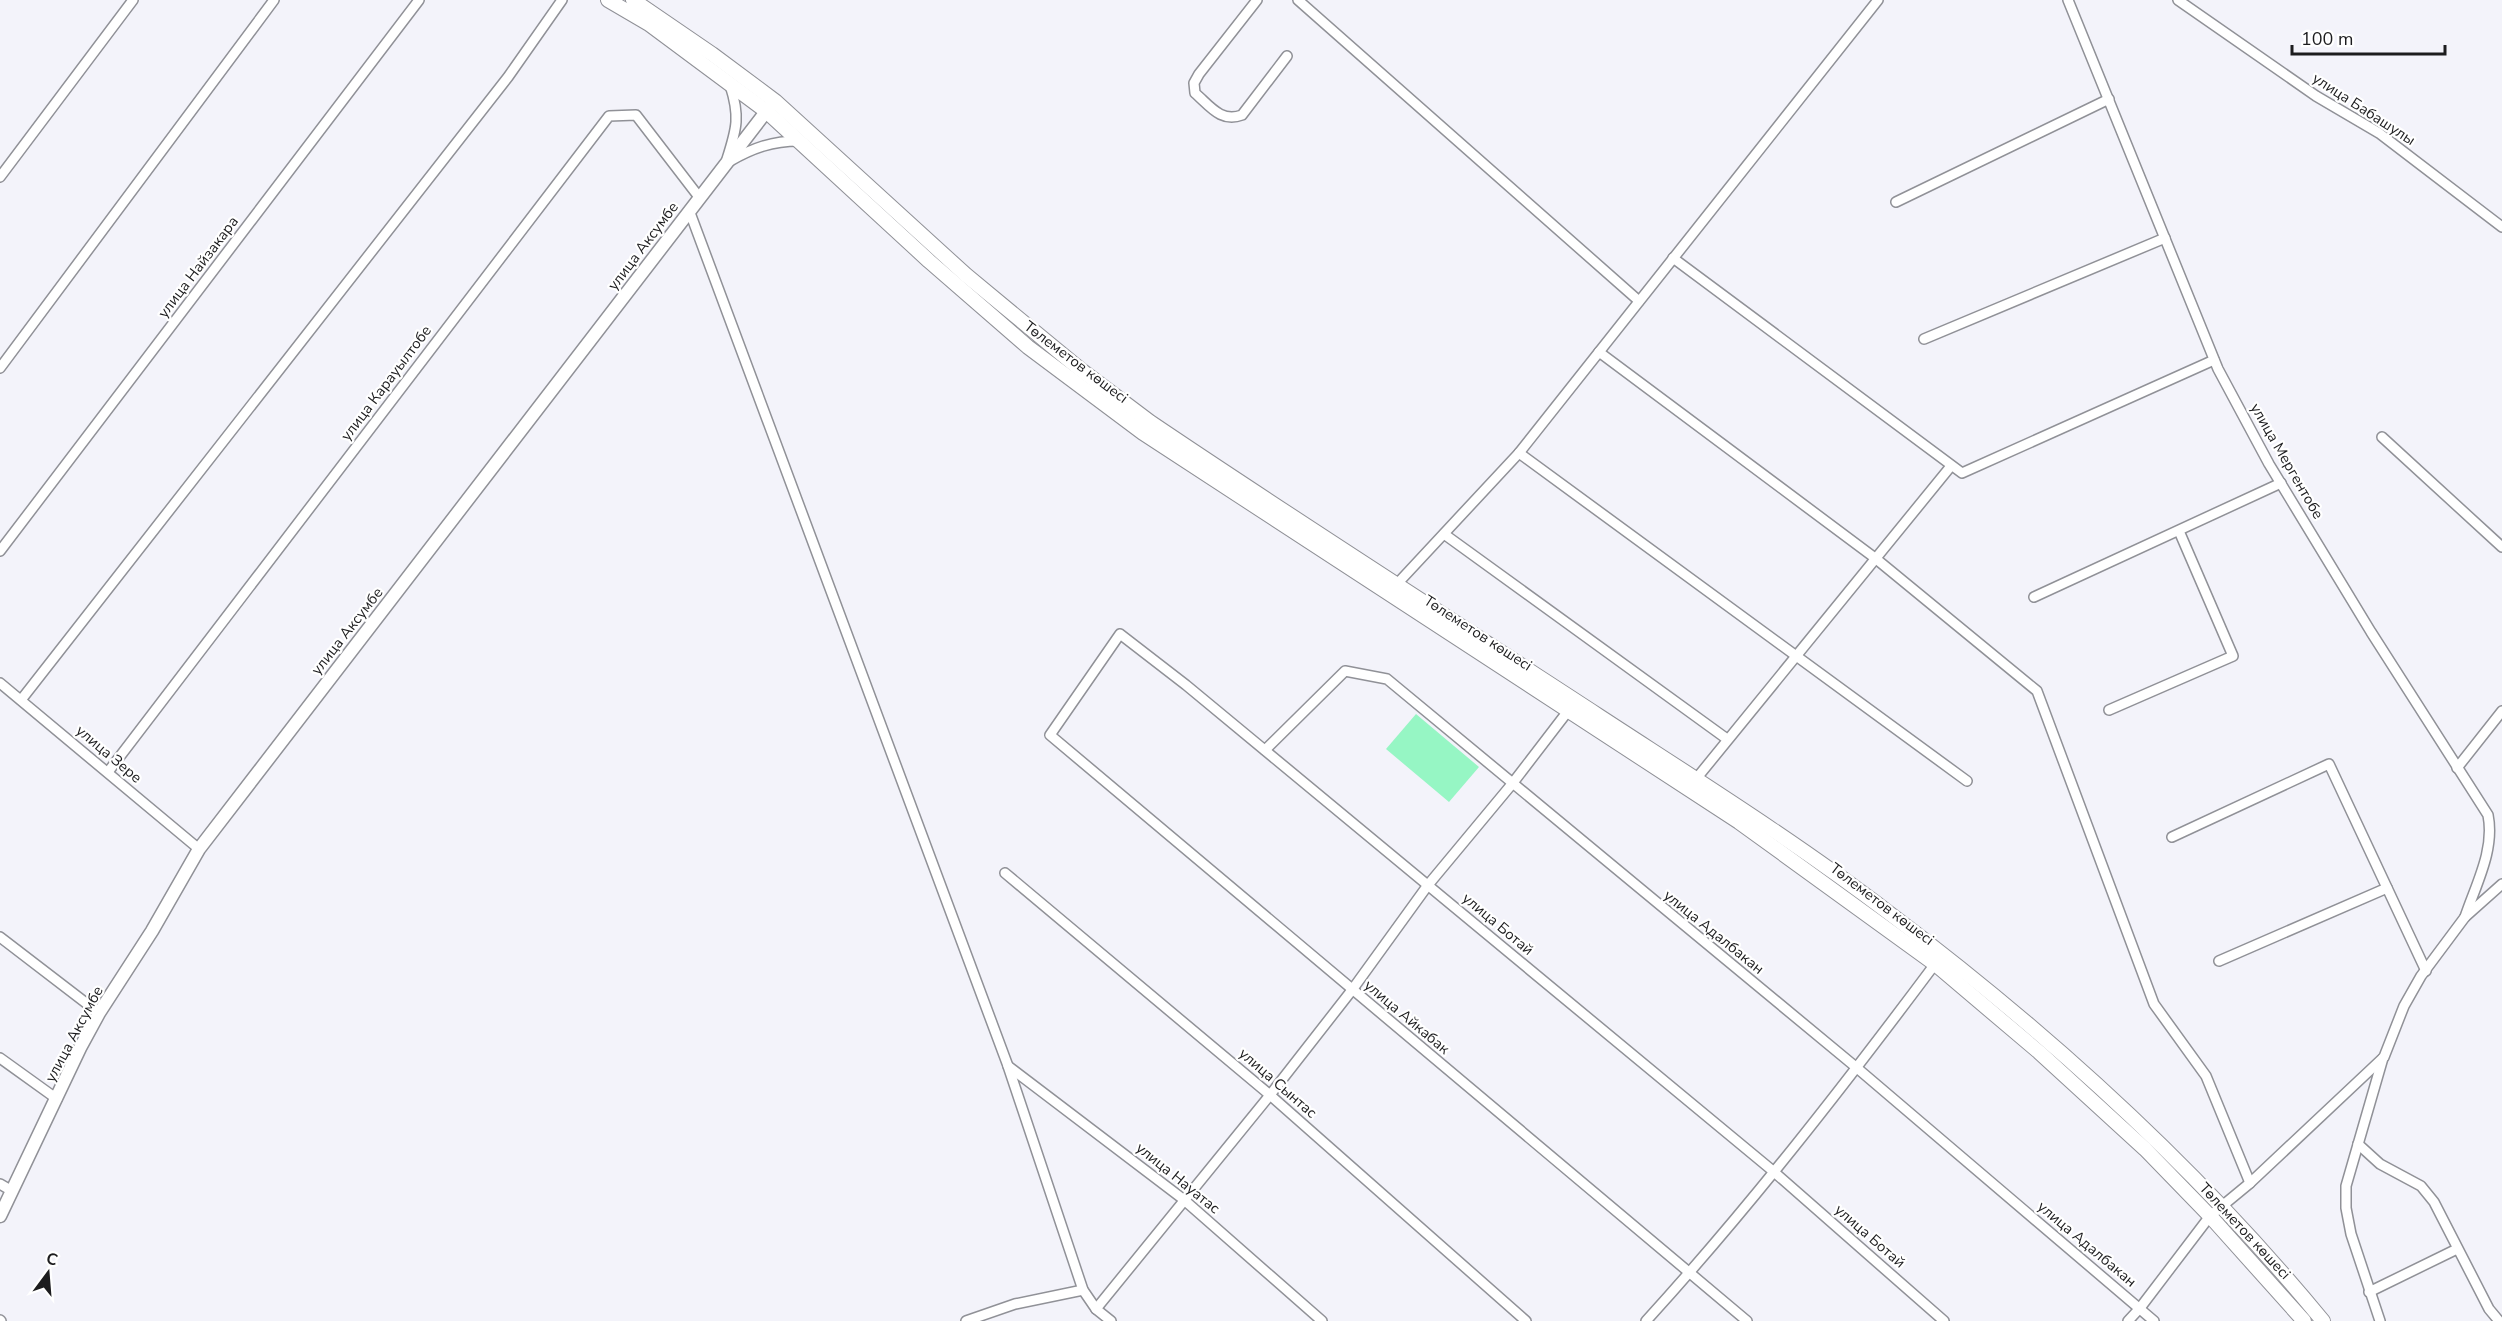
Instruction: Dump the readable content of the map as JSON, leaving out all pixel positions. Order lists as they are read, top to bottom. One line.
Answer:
{"streets":{"main road":["улица Аксумбе","Төлеметов көшесі"],"street":["улица Бабашулы","улица Найзакара","улица Карауылтобе","улица Мергентобе","улица Зере","улица Ботай","улица Адалбакан","улица Айкабак","улица Сынтас","улица Науатас"]},"crossings":[["улица Аксумбе","Төлеметов көшесі"],["улица Аксумбе","улица Карауылтобе"],["улица Аксумбе","улица Зере"],["улица Карауылтобе","улица Зере"],["улица Ботай","улица Адалбакан"],["улица Ботай","улица Айкабак"]],"scale_bar":"100 m","north":"top"}
